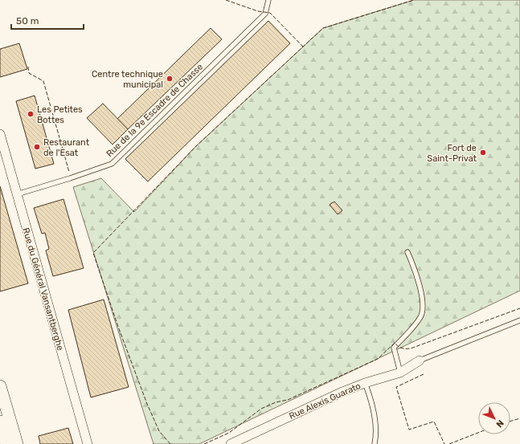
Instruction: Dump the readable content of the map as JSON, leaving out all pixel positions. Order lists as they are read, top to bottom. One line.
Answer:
{"streets":{"street":["Rue du Général Vansantberghe","Rue Alexis Guarato"],"lane":["Rue de la 9e Escadre de Chasse"]},"crossings":[["Rue de la 9e Escadre de Chasse","Rue du Général Vansantberghe"]],"places":["Centre technique municipal","Les Petites Bottes","Restaurant de l'Esat","Fort de Saint-Privat"],"scale_bar":"50 m","north":"bottom right"}
